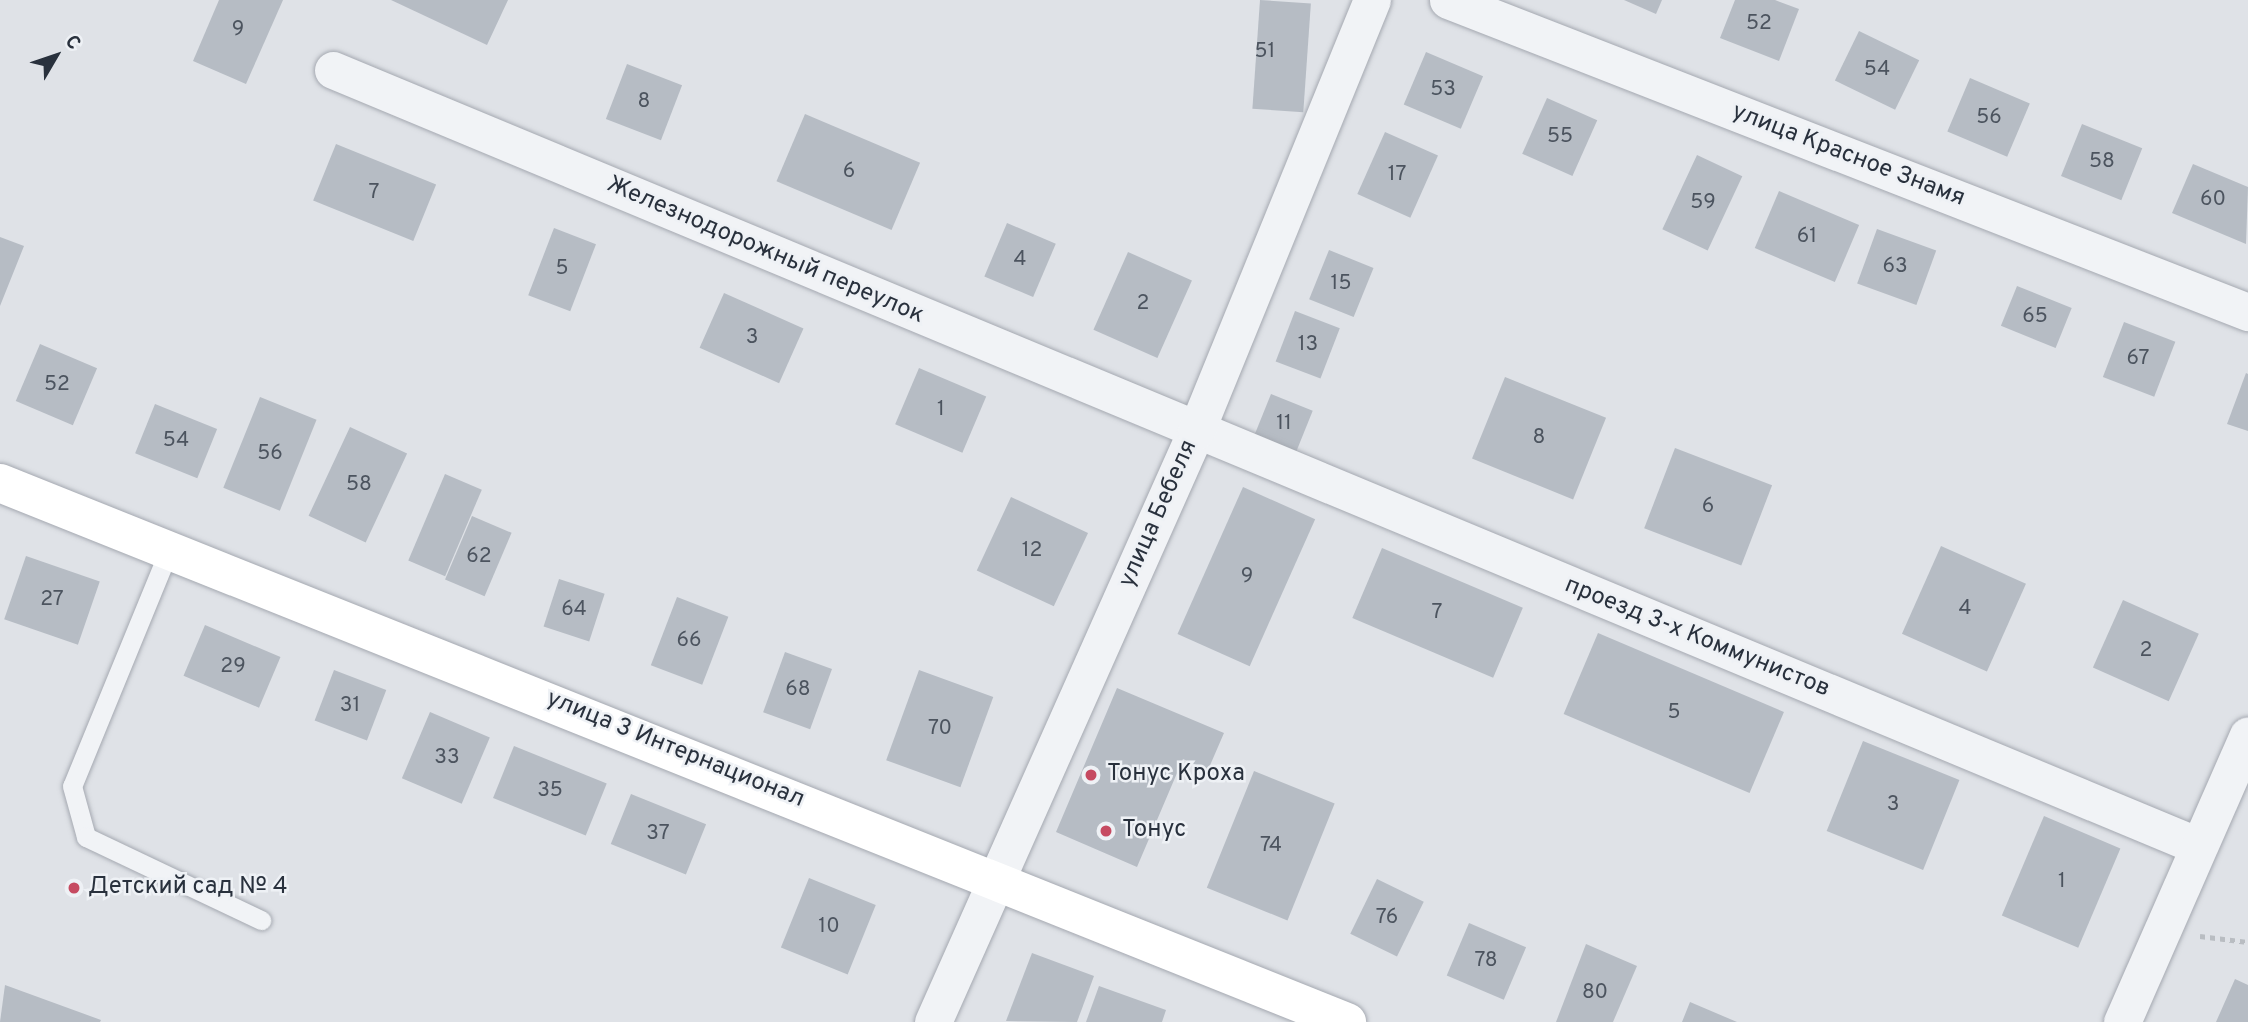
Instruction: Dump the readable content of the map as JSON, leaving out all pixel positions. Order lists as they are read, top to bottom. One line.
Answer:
{"streets":{"main road":["улица 3 Интернационал"],"street":["улица Красное Знамя","Железнодорожный переулок","улица Бебеля","проезд 3-х Коммунистов"]},"crossings":[["Железнодорожный переулок","улица Бебеля"],["Железнодорожный переулок","проезд 3-х Коммунистов"],["улица Бебеля","проезд 3-х Коммунистов"],["улица Бебеля","улица 3 Интернационал"]],"places":["Тонус Кроха","Тонус","Детский сад № 4"],"house_numbers":["52","9","51","54","53","8","56","55","58","6","17","7","60","59","61","4","63","5","15","2","65","3","13","67","52","1","11","8","54","56","58","6","12","62","9","27","4","64","7","66","2","29","68","31","5","70","33","35","3","37","74","1","76","10","78","80"],"north":"top right"}
